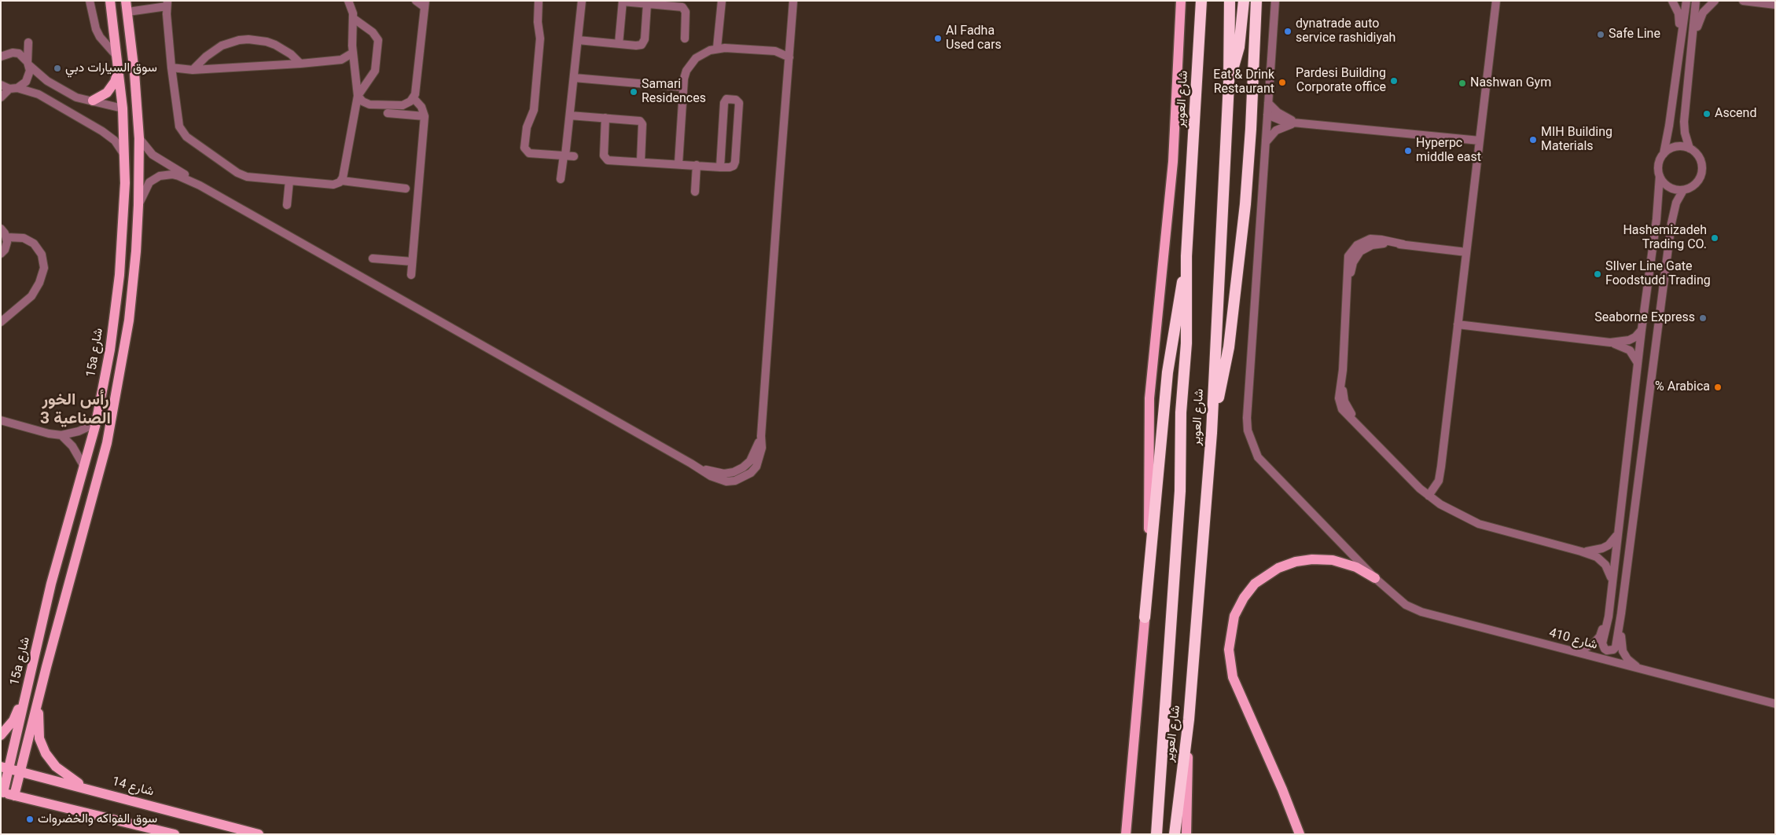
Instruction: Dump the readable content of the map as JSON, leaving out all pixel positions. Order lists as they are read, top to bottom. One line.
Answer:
{"streets":{"highway":["شارع العوير"],"main road":["15a شارع","شارع 14"],"street":["شارع 410"]},"crossings":[["15a شارع","شارع 14"]],"districts":["رأس الخور الصناعية 3"],"places":["dynatrade auto service rashidiyah","Safe Line","Al Fadha Used cars","سوق السيارات دبي","Pardesi Building Corporate office","Eat & Drink Restaurant","Nashwan Gym","Samari Residences","Ascend","MIH Building Materials","Hyperpc middle east","Hashemizadeh Trading CO.","SIlver Line Gate Foodstudd Trading","Seaborne Express","% Arabica","سوق الفواكه والخضروات"]}
